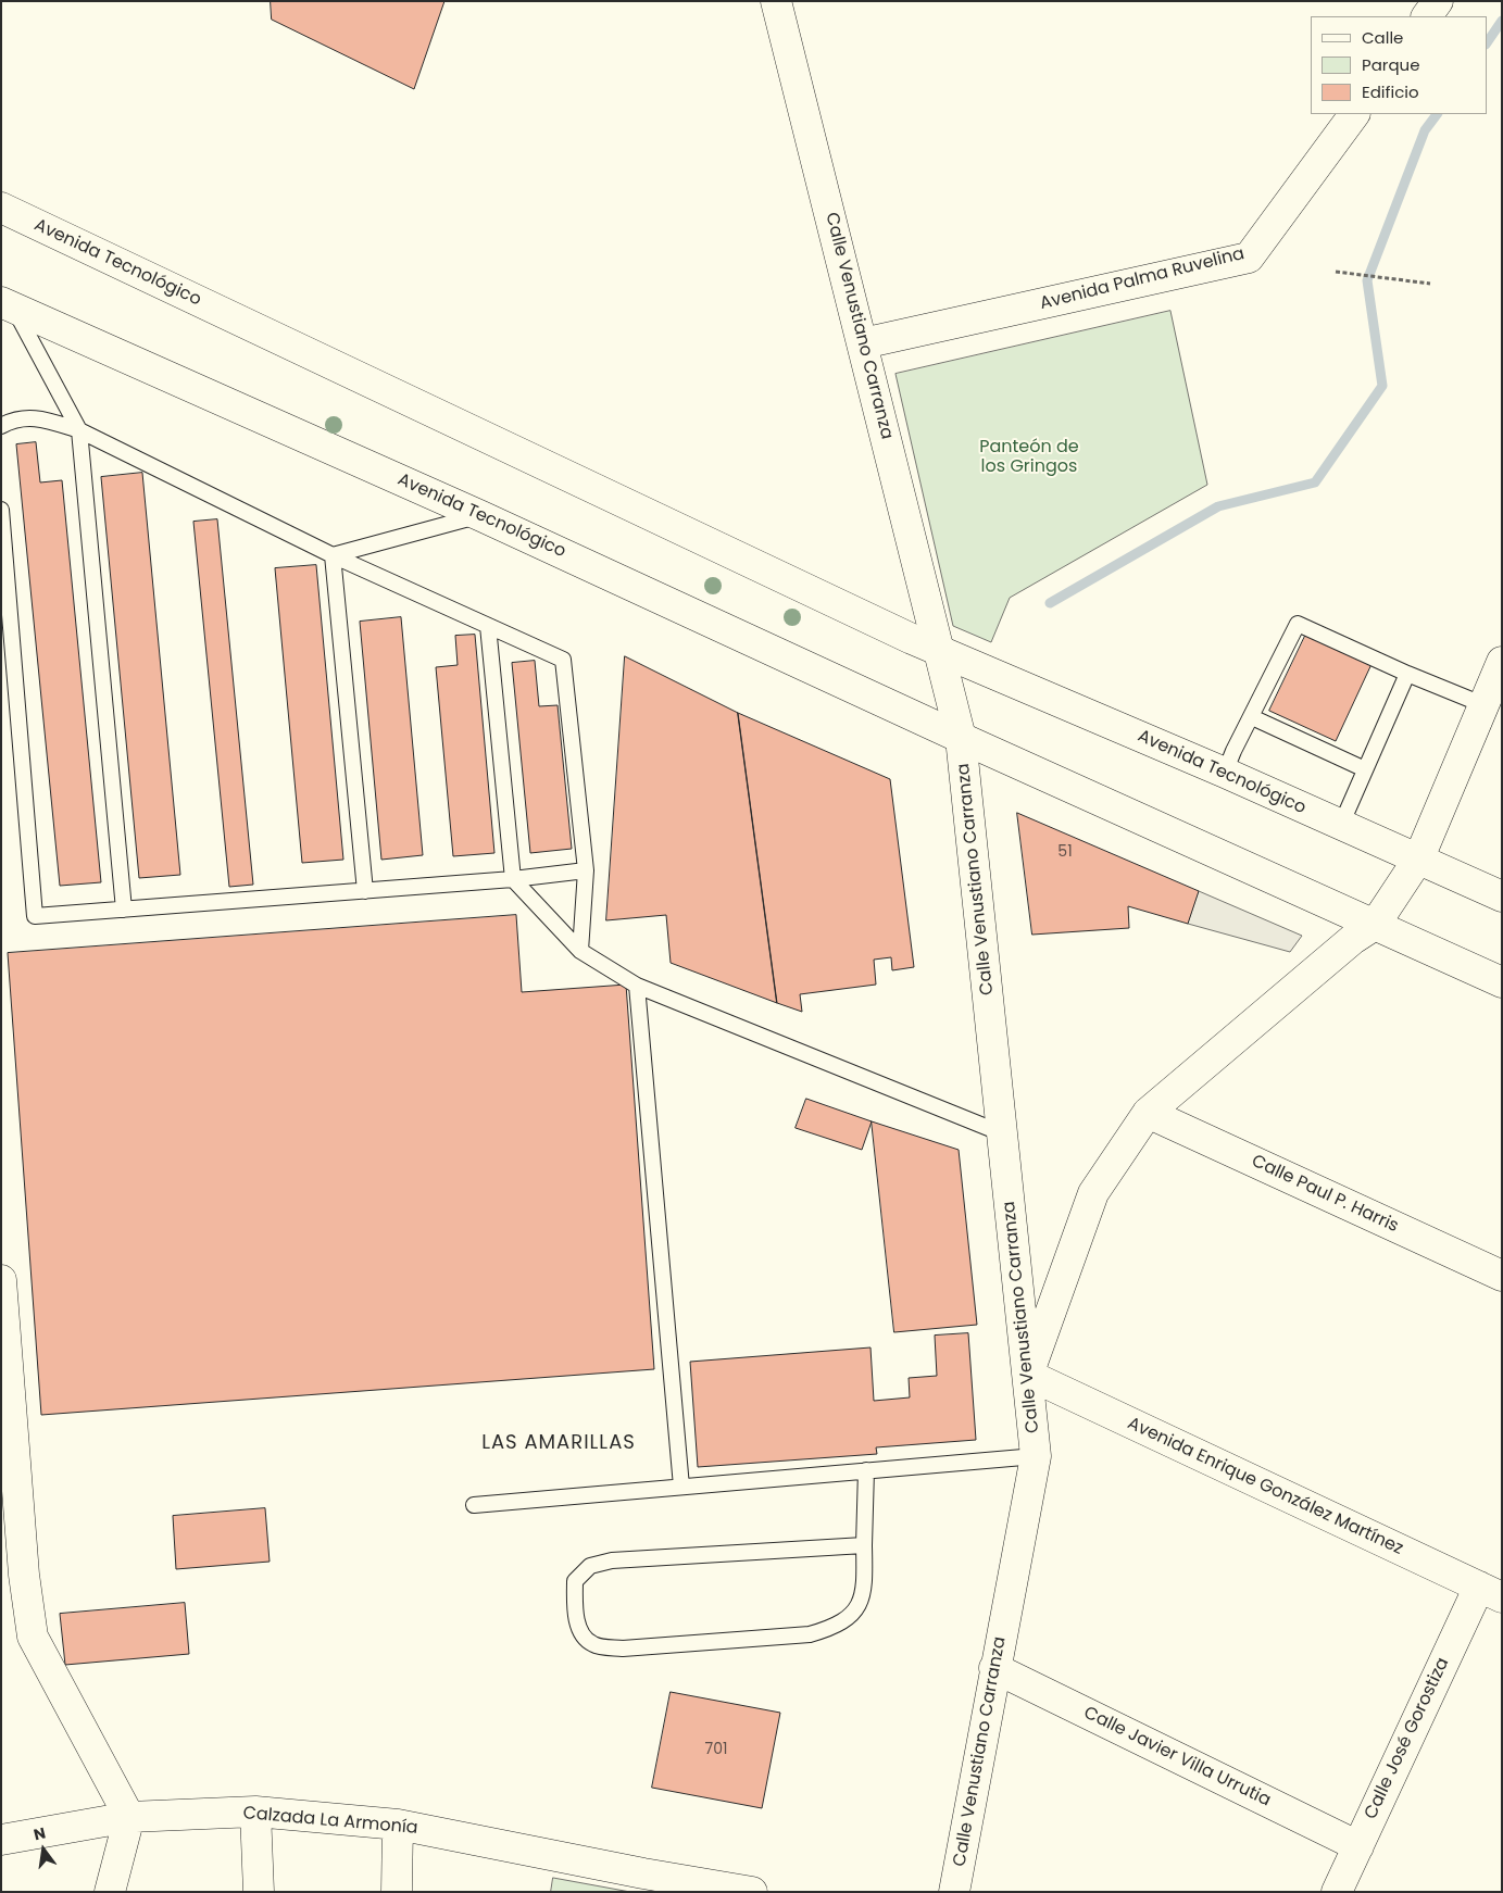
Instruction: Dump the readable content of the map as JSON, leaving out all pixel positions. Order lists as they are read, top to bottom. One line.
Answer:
{"streets":{"street":["Avenida Tecnológico","Avenida Palma Ruvelina","Calle Venustiano Carranza","Calle Paul P. Harris","Avenida Enrique González Martínez","Calle José Gorostiza","Calle Javier Villa Urrutia","Calzada La Armonía"]},"crossings":[["Avenida Tecnológico","Calle Venustiano Carranza"],["Avenida Palma Ruvelina","Calle Venustiano Carranza"],["Calle Venustiano Carranza","Avenida Enrique González Martínez"],["Calle Venustiano Carranza","Calle Javier Villa Urrutia"],["Avenida Enrique González Martínez","Calle José Gorostiza"],["Calle José Gorostiza","Calle Javier Villa Urrutia"]],"districts":["LAS AMARILLAS"],"parks":["Panteón de los Gringos"],"house_numbers":["51","701"],"legend":["Calle","Parque","Edificio"],"north":"top"}
